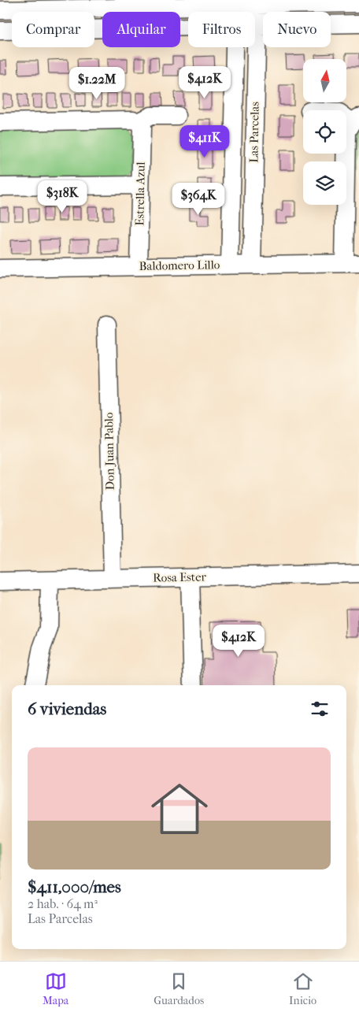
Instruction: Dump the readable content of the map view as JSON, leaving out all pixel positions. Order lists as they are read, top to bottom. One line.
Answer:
{"streets":{"street":["Las Parcelas","Estrella Azul","Baldomero Lillo","Don Juan Pablo","Rosa Ester"]},"crossings":[["Las Parcelas","Baldomero Lillo"],["Estrella Azul","Baldomero Lillo"],["Don Juan Pablo","Rosa Ester"]],"north":"top","page":{"chip":["Comprar","Alquilar","Filtros","Nuevo"],"price":["$412K","$1.22M","$411K","$318K","$364K","$412K"],"heading":"6 viviendas","list":[{"name":"$411,000/mes","note":"2 hab. · 64 m² · Las Parcelas"}],"tabs":["Mapa","Guardados","Inicio"]}}
